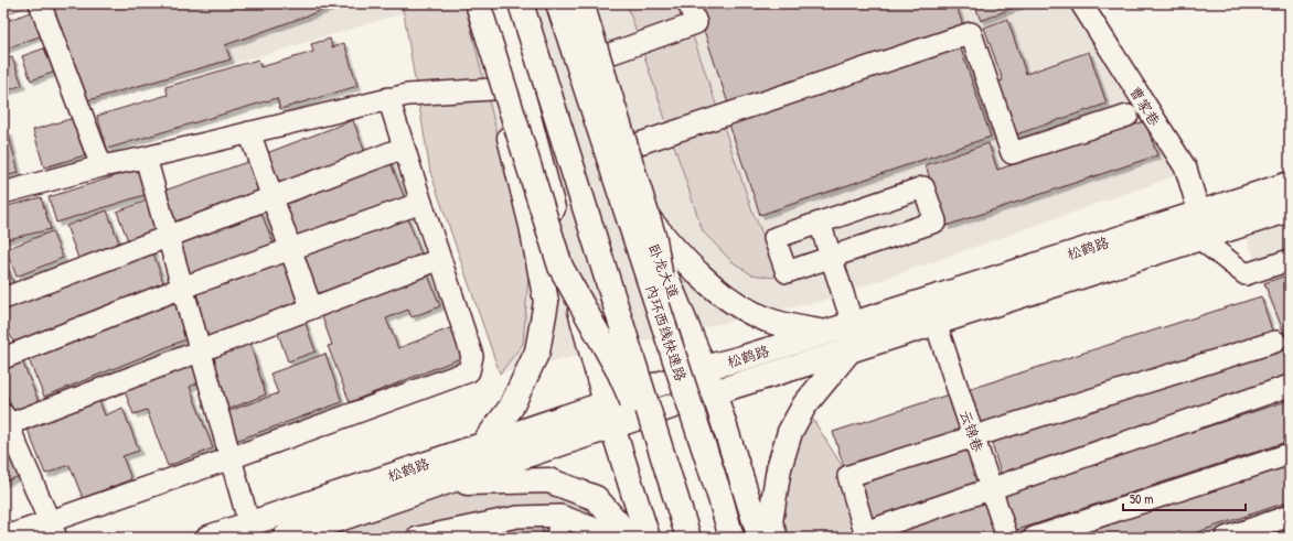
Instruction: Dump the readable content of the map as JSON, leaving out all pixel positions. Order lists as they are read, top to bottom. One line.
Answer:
{"streets":{"main road":["松鹤路","卧龙大道","内环西线快速路"],"street":["曹家巷","云锦巷"]},"crossings":[["曹家巷","松鹤路"],["松鹤路","卧龙大道"],["松鹤路","云锦巷"]],"scale_bar":"50 m"}
